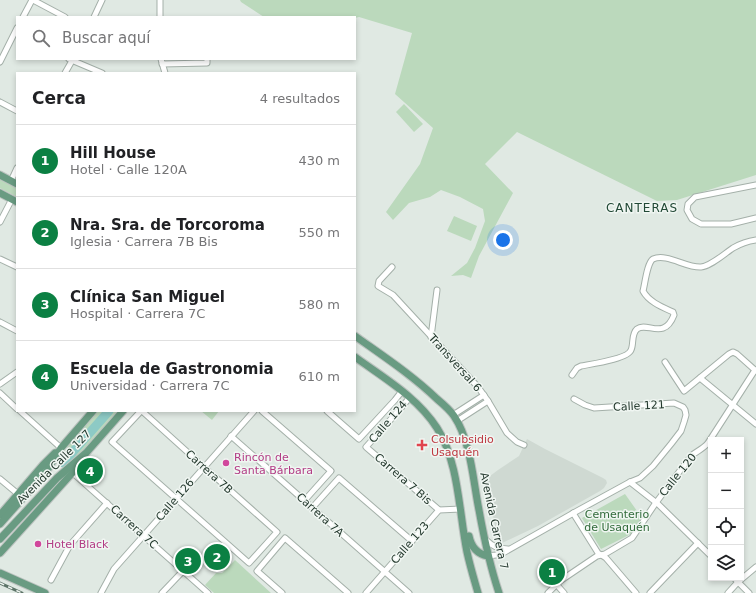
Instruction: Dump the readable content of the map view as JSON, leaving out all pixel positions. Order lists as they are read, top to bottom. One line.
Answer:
{"streets":{"main road":["Avenida Calle 127","Avenida Carrera 7"],"street":["Transversal 6","Calle 121","Calle 124","Carrera 7B","Calle 120","Carrera 7 Bis","Calle 126","Carrera 7A","Carrera 7C","Calle 123"]},"crossings":[["Calle 121","Avenida Carrera 7"],["Calle 124","Carrera 7 Bis"],["Carrera 7B","Calle 126"],["Carrera 7 Bis","Calle 123"],["Calle 126","Carrera 7A"],["Calle 126","Carrera 7C"],["Carrera 7A","Calle 123"]],"districts":["CANTERAS"],"parks":["Cementerio de Usaquén"],"places":{"health":["Colsubsidio Usaquén"],"other":["Rincón de Santa Bárbara","Hotel Black"]},"page":{"search":"Buscar aquí","heading":["Cerca","4 resultados"],"list":[{"mark":"1","name":"Hill House","note":"Hotel · Calle 120A","value":"430 m"},{"mark":"2","name":"Nra. Sra. de Torcoroma","note":"Iglesia · Carrera 7B Bis","value":"550 m"},{"mark":"3","name":"Clínica San Miguel","note":"Hospital · Carrera 7C","value":"580 m"},{"mark":"4","name":"Escuela de Gastronomia","note":"Universidad · Carrera 7C","value":"610 m"}],"map_buttons":["+","−"],"pins":["4","2","3","1"]}}
